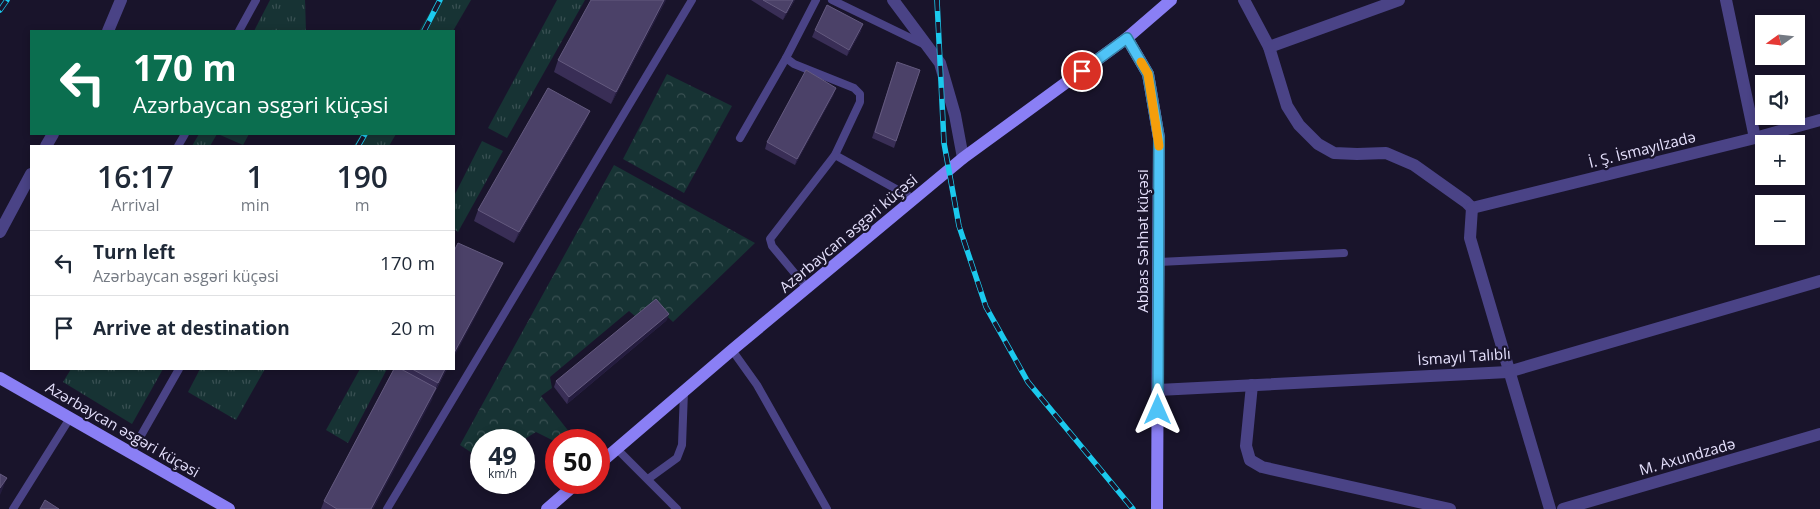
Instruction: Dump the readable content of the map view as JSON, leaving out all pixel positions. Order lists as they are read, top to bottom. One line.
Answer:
{"streets":{"main road":["Azərbaycan əsgəri küçəsi","Abbas Səhhət küçəsi"],"street":["İ. Ş. İsmayılzadə","İsmayıl Talıblı","M. Axundzadə"]},"crossings":[["Azərbaycan əsgəri küçəsi","Abbas Səhhət küçəsi"],["Abbas Səhhət küçəsi","İsmayıl Talıblı"]],"north":"left","page":{"map_buttons":["+","−"],"turn":["170 m","Azərbaycan əsgəri küçəsi"],"eta":["16:17","Arrival","1","min","190","m"],"list":[{"name":"Turn left","note":"Azərbaycan əsgəri küçəsi","value":"170 m"},{"name":"Arrive at destination","value":"20 m"}],"speed":"49 km/h","limit":"50"}}
